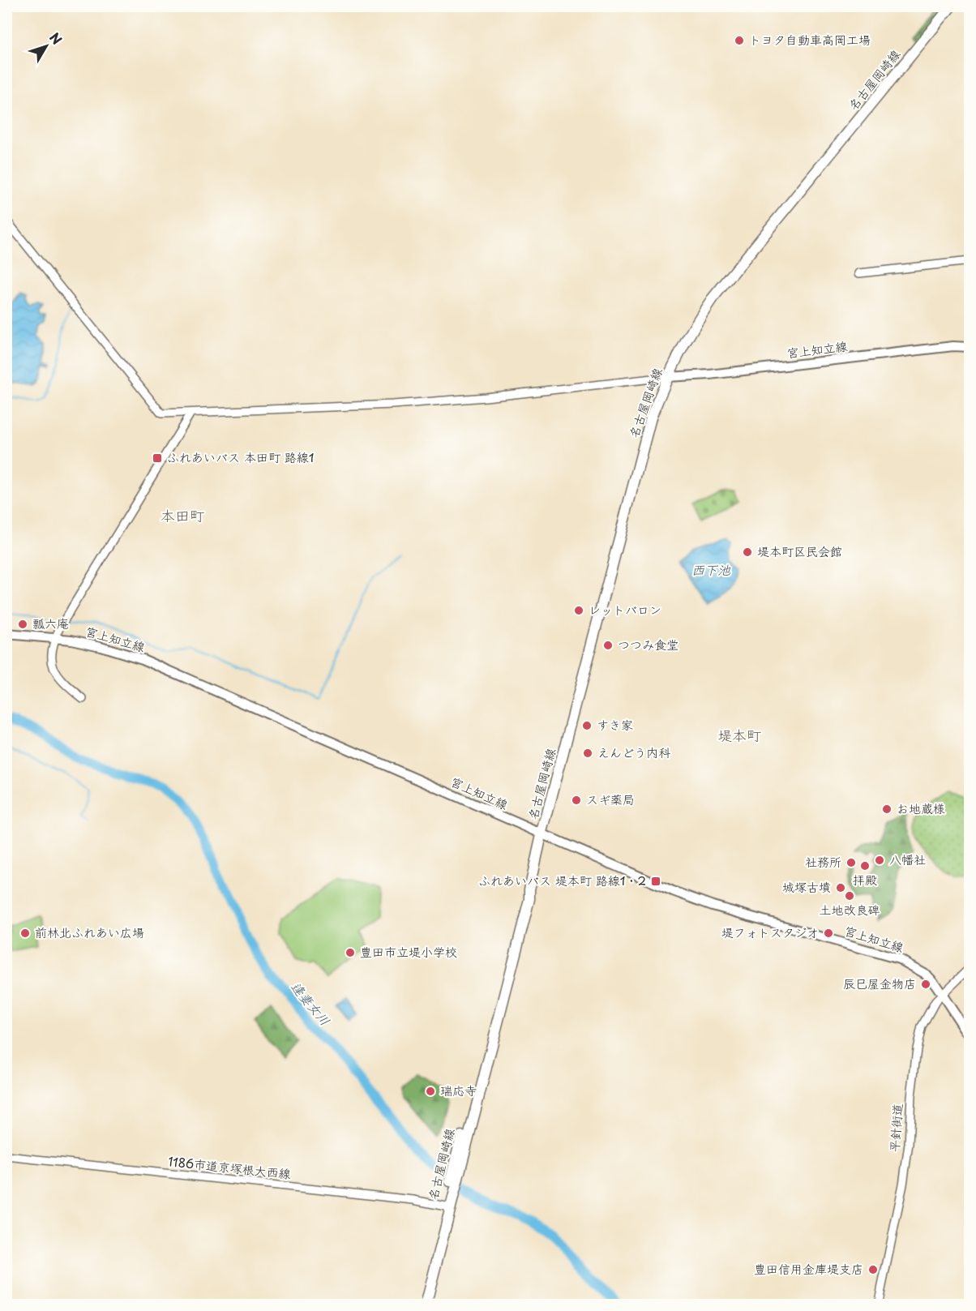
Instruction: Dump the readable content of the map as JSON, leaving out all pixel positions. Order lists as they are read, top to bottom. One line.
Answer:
{"streets":{"main road":["名古屋岡崎線","宮上知立線"],"street":["平針街道","1186市道京塚根大西線"]},"crossings":[["名古屋岡崎線","宮上知立線"],["名古屋岡崎線","1186市道京塚根大西線"],["宮上知立線","平針街道"]],"districts":["本田町","堤本町"],"water":["西下池","逢妻女川"],"places":{"other":["トヨタ自動車高岡工場","堤本町区民会館","レットバロン","瓢六庵","つつみ食堂","すき家","えんどう内科","スギ薬局","お地蔵様","八幡社","社務所","拝殿","城塚古墳","土地改良碑","前林北ふれあい広場","堤フォトスタジオ","豊田市立堤小学校","辰巳屋金物店","瑞応寺","豊田信用金庫堤支店"],"transit":["ふれあいバス 本田町 路線1","ふれあいバス 堤本町 路線1・2"]},"north":"top right"}
